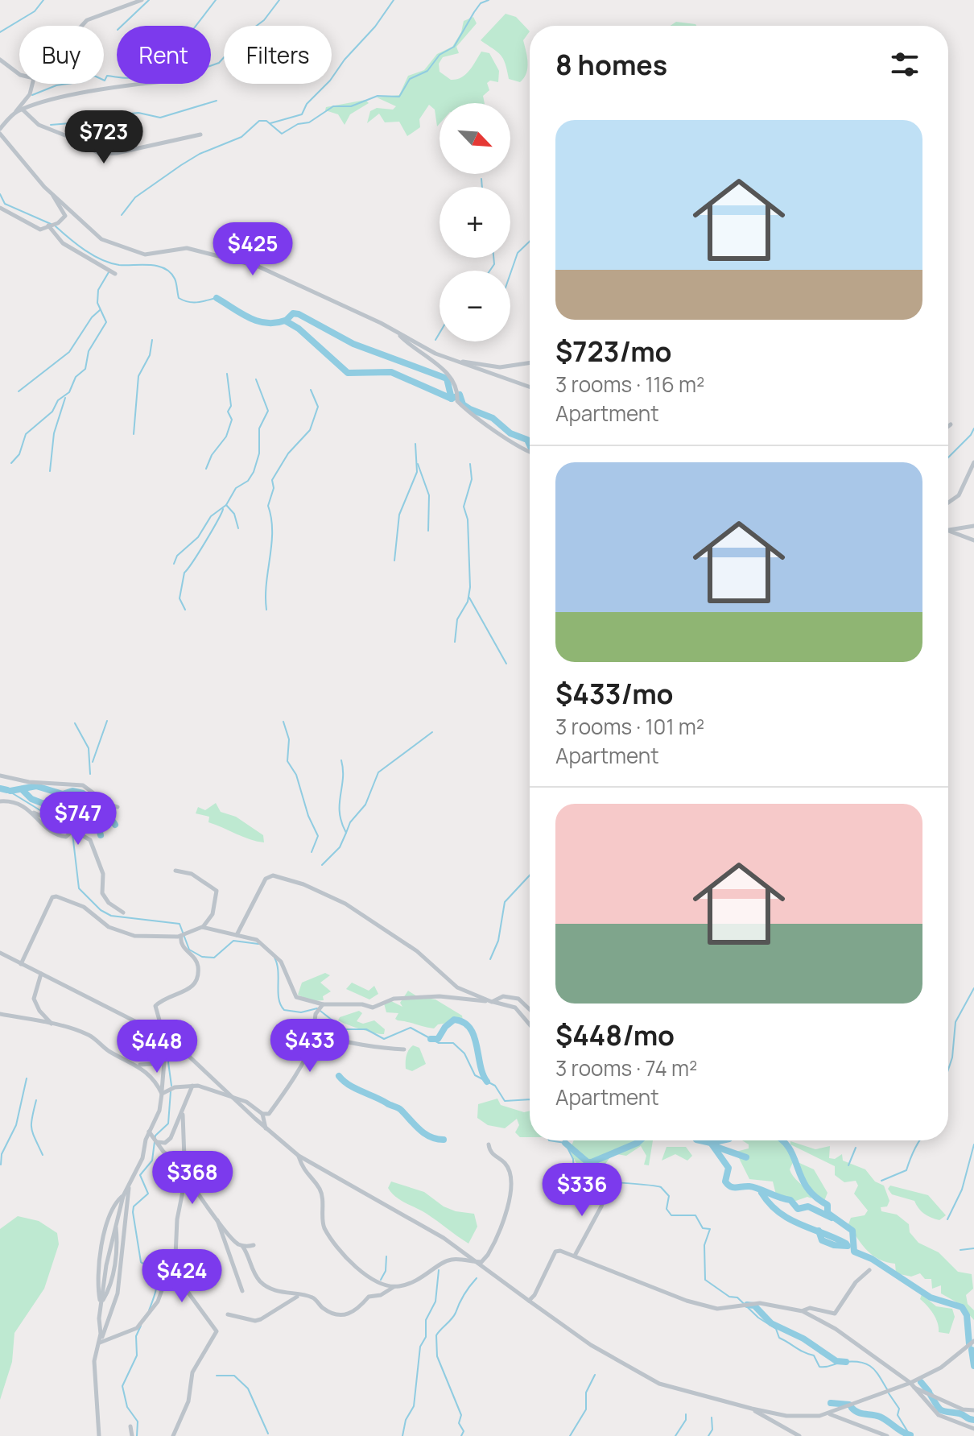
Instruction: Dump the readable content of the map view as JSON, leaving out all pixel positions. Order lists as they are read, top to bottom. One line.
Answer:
{"north":"bottom right","page":{"chip":["Buy","Rent","Filters"],"heading":"8 homes","map_buttons":["+","−"],"list":[{"name":"$723/mo","note":"3 rooms · 116 m² · Apartment"},{"name":"$433/mo","note":"3 rooms · 101 m² · Apartment"},{"name":"$448/mo","note":"3 rooms · 74 m² · Apartment"}],"price":["$723","$425","$747","$433","$448","$368","$336","$424"]}}
